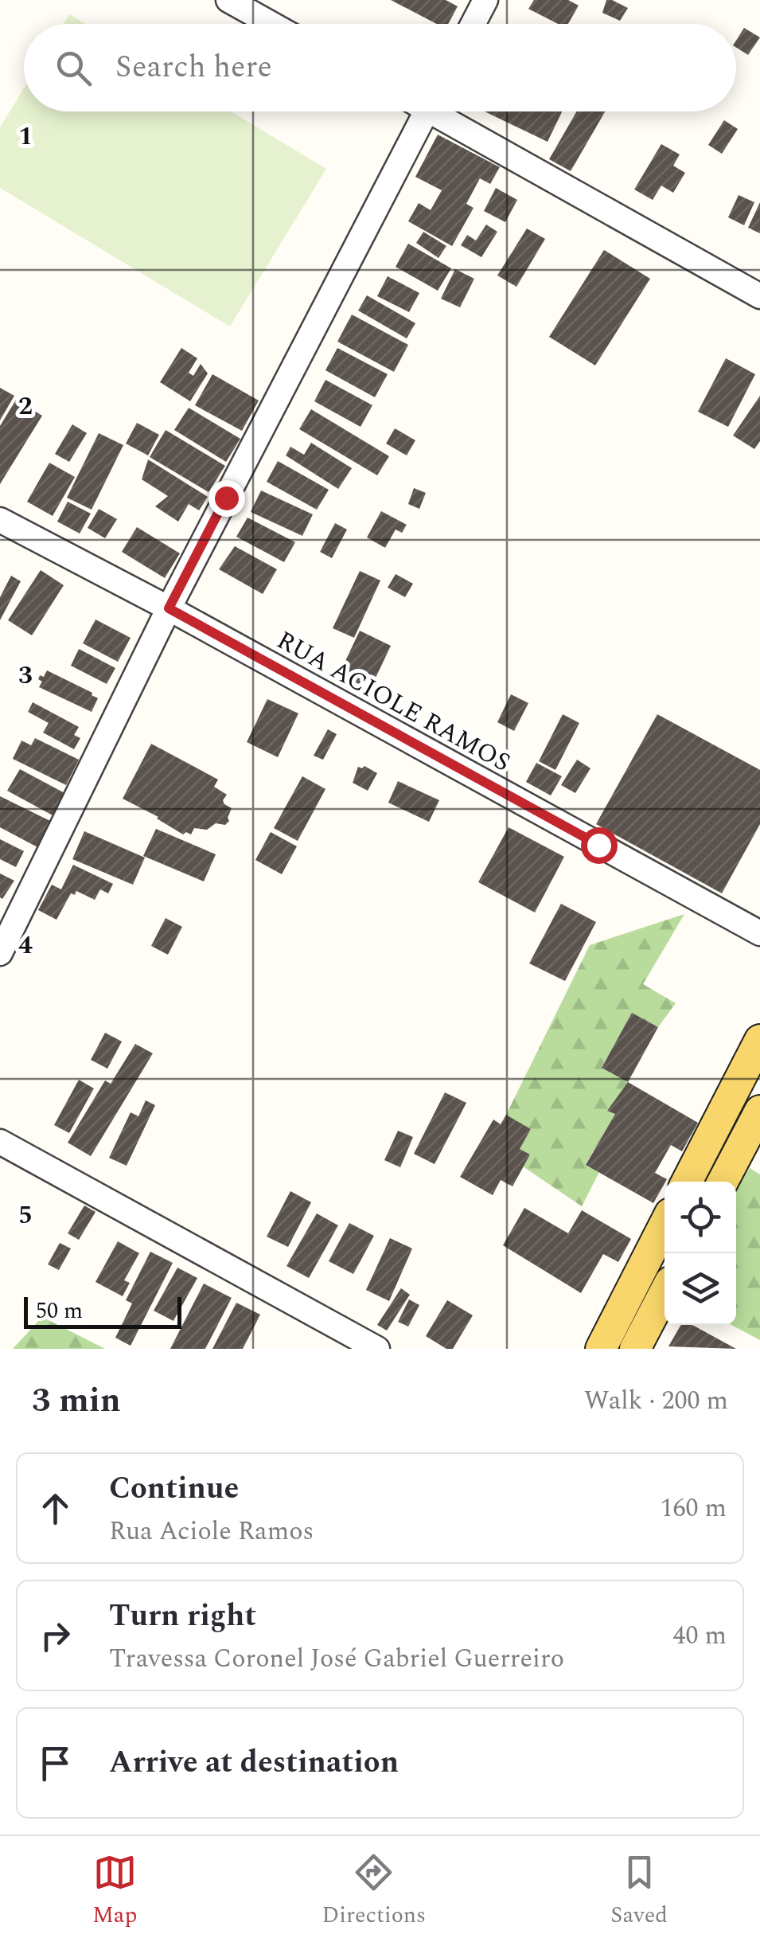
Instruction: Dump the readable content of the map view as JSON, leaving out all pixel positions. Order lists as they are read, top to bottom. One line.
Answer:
{"streets":{"street":["RUA ACIOLE RAMOS"]},"scale_bar":"50 m","page":{"search":"Search here","scale":"50 m","heading":["3 min","Walk · 200 m"],"list":[["Continue","Rua Aciole Ramos","160 m"],["Turn right","Travessa Coronel José Gabriel Guerreiro","40 m"],"Arrive at destination"],"nav":["Map","Directions","Saved"]},"grid":{"rows":["1","2","3","4","5"]}}
